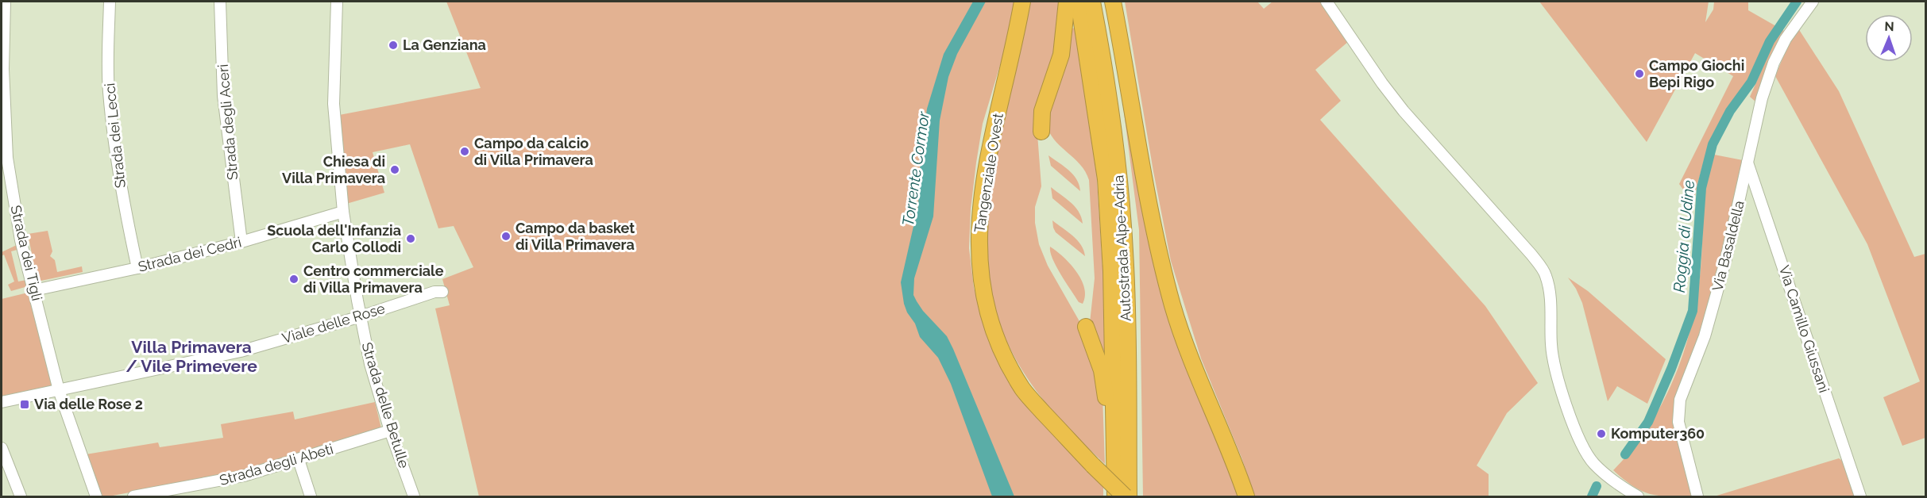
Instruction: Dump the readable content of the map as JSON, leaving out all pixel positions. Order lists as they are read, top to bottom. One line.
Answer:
{"streets":{"highway":["Tangenziale Ovest","Autostrada Alpe-Adria"],"street":["Strada degli Aceri","Strada dei Lecci","Via Basaldella","Strada dei Tigli","Strada dei Cedri","Viale delle Rose","Via Camillo Giussani","Strada delle Betulle","Strada degli Abeti"]},"crossings":[["Strada degli Aceri","Strada dei Cedri"],["Strada dei Lecci","Strada dei Cedri"],["Via Basaldella","Via Camillo Giussani"],["Strada dei Tigli","Strada dei Cedri"],["Strada dei Tigli","Viale delle Rose"],["Strada dei Cedri","Strada delle Betulle"],["Viale delle Rose","Strada delle Betulle"],["Strada delle Betulle","Strada degli Abeti"]],"districts":["Villa Primavera / Vile Primevere"],"water":["Torrente Cormor","Roggia di Udine"],"places":{"other":["La Genziana","Campo Giochi Bepi Rigo","Campo da calcio di Villa Primavera","Chiesa di Villa Primavera","Campo da basket di Villa Primavera","Scuola dell'Infanzia Carlo Collodi","Centro commerciale di Villa Primavera","Komputer360"],"transit":["Via delle Rose 2"]},"north":"top"}
